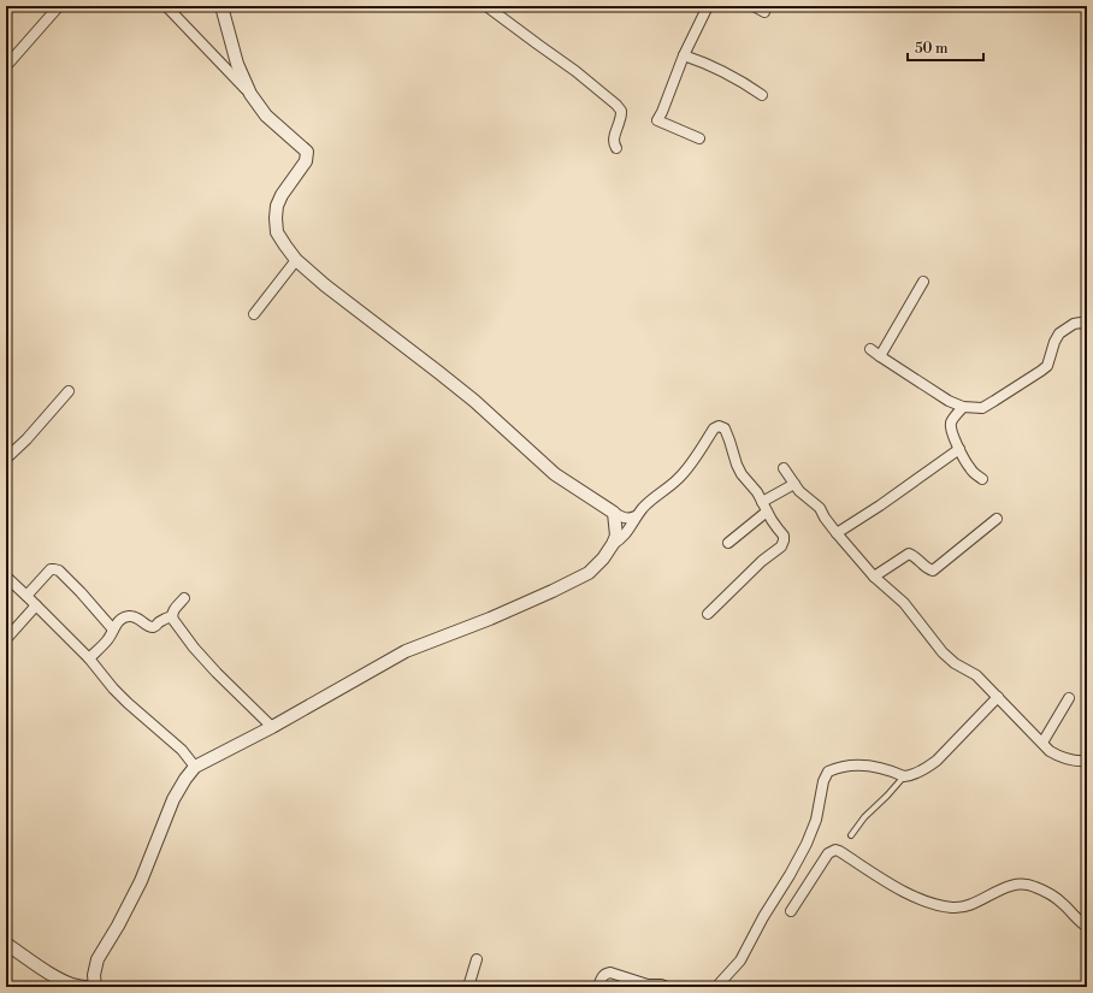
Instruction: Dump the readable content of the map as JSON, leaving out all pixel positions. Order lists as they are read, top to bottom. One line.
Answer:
{"scale_bar":"50 m"}
